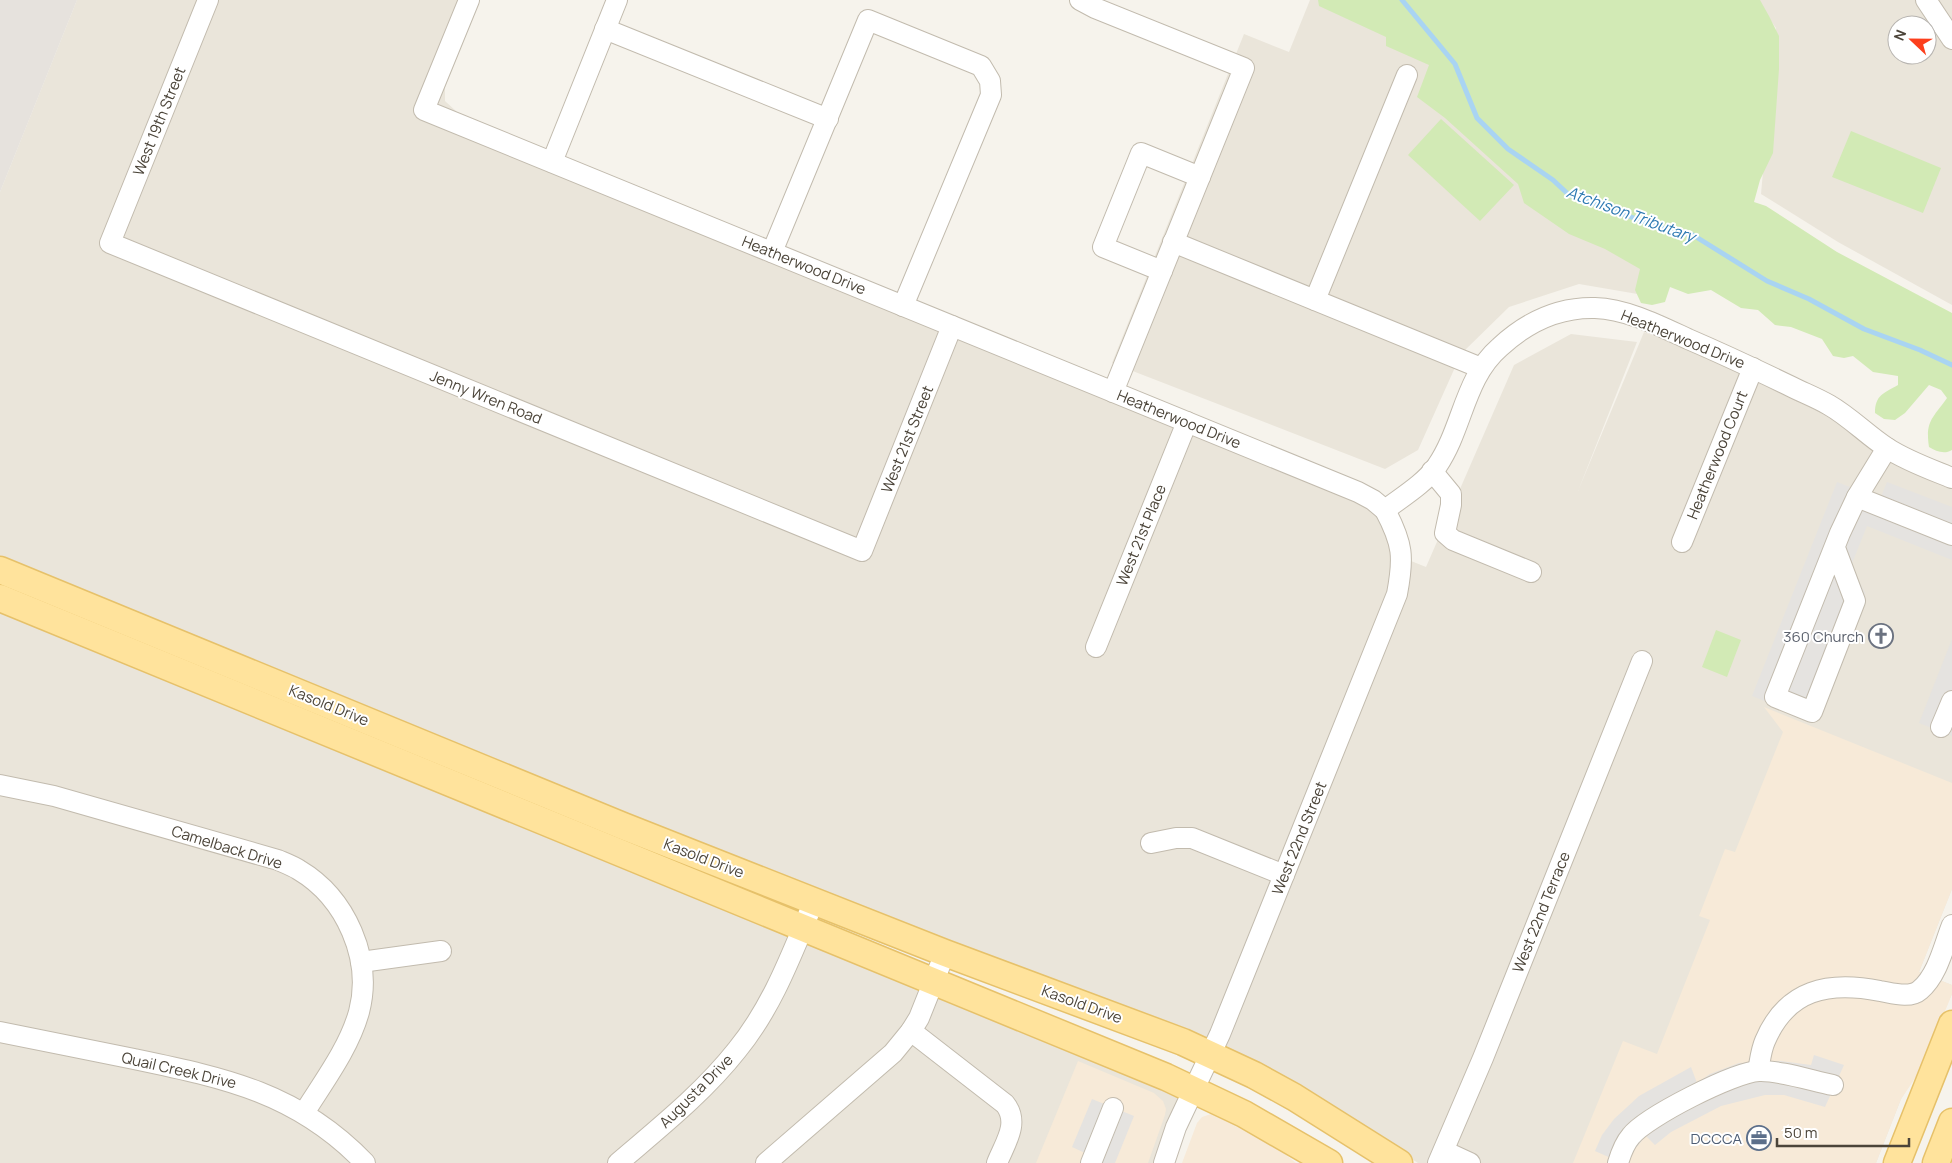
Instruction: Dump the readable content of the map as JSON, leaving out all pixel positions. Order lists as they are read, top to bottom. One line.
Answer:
{"streets":{"main road":["Kasold Drive"],"street":["West 19th Street","Heatherwood Drive","Jenny Wren Road","West 21st Street","Heatherwood Court","West 21st Place","West 22nd Street","Camelback Drive","West 22nd Terrace","Quail Creek Drive","Augusta Drive"]},"crossings":[["West 19th Street","Jenny Wren Road"],["Heatherwood Drive","West 21st Street"],["Heatherwood Drive","Heatherwood Court"],["Heatherwood Drive","West 21st Place"],["Heatherwood Drive","West 22nd Street"],["Jenny Wren Road","West 21st Street"],["Kasold Drive","West 22nd Street"],["Kasold Drive","Augusta Drive"],["Camelback Drive","Quail Creek Drive"]],"water":["Atchison Tributary"],"places":{"church":["360 Church"],"office":["DCCCA"]},"scale_bar":"50 m","north":"left"}
